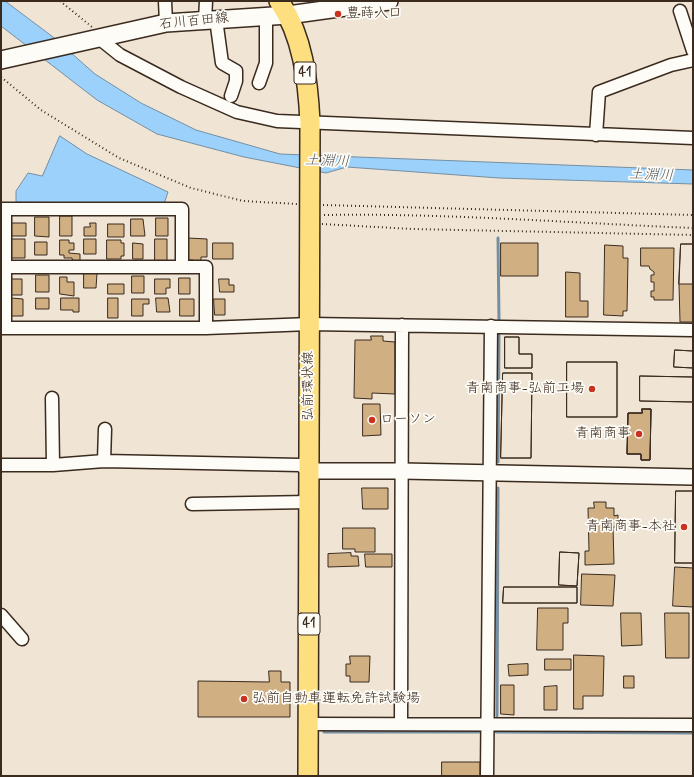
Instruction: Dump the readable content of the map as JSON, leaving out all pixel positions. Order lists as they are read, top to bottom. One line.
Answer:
{"streets":{"main road":["石川百田線","41","弘前環状線"]},"crossings":[["石川百田線","弘前環状線"]],"water":["土淵川"],"places":["豊蒔入口","青南商事-弘前工場","ローソン","青南商事","青南商事-本社","弘前自動車運転免許試験場"]}
